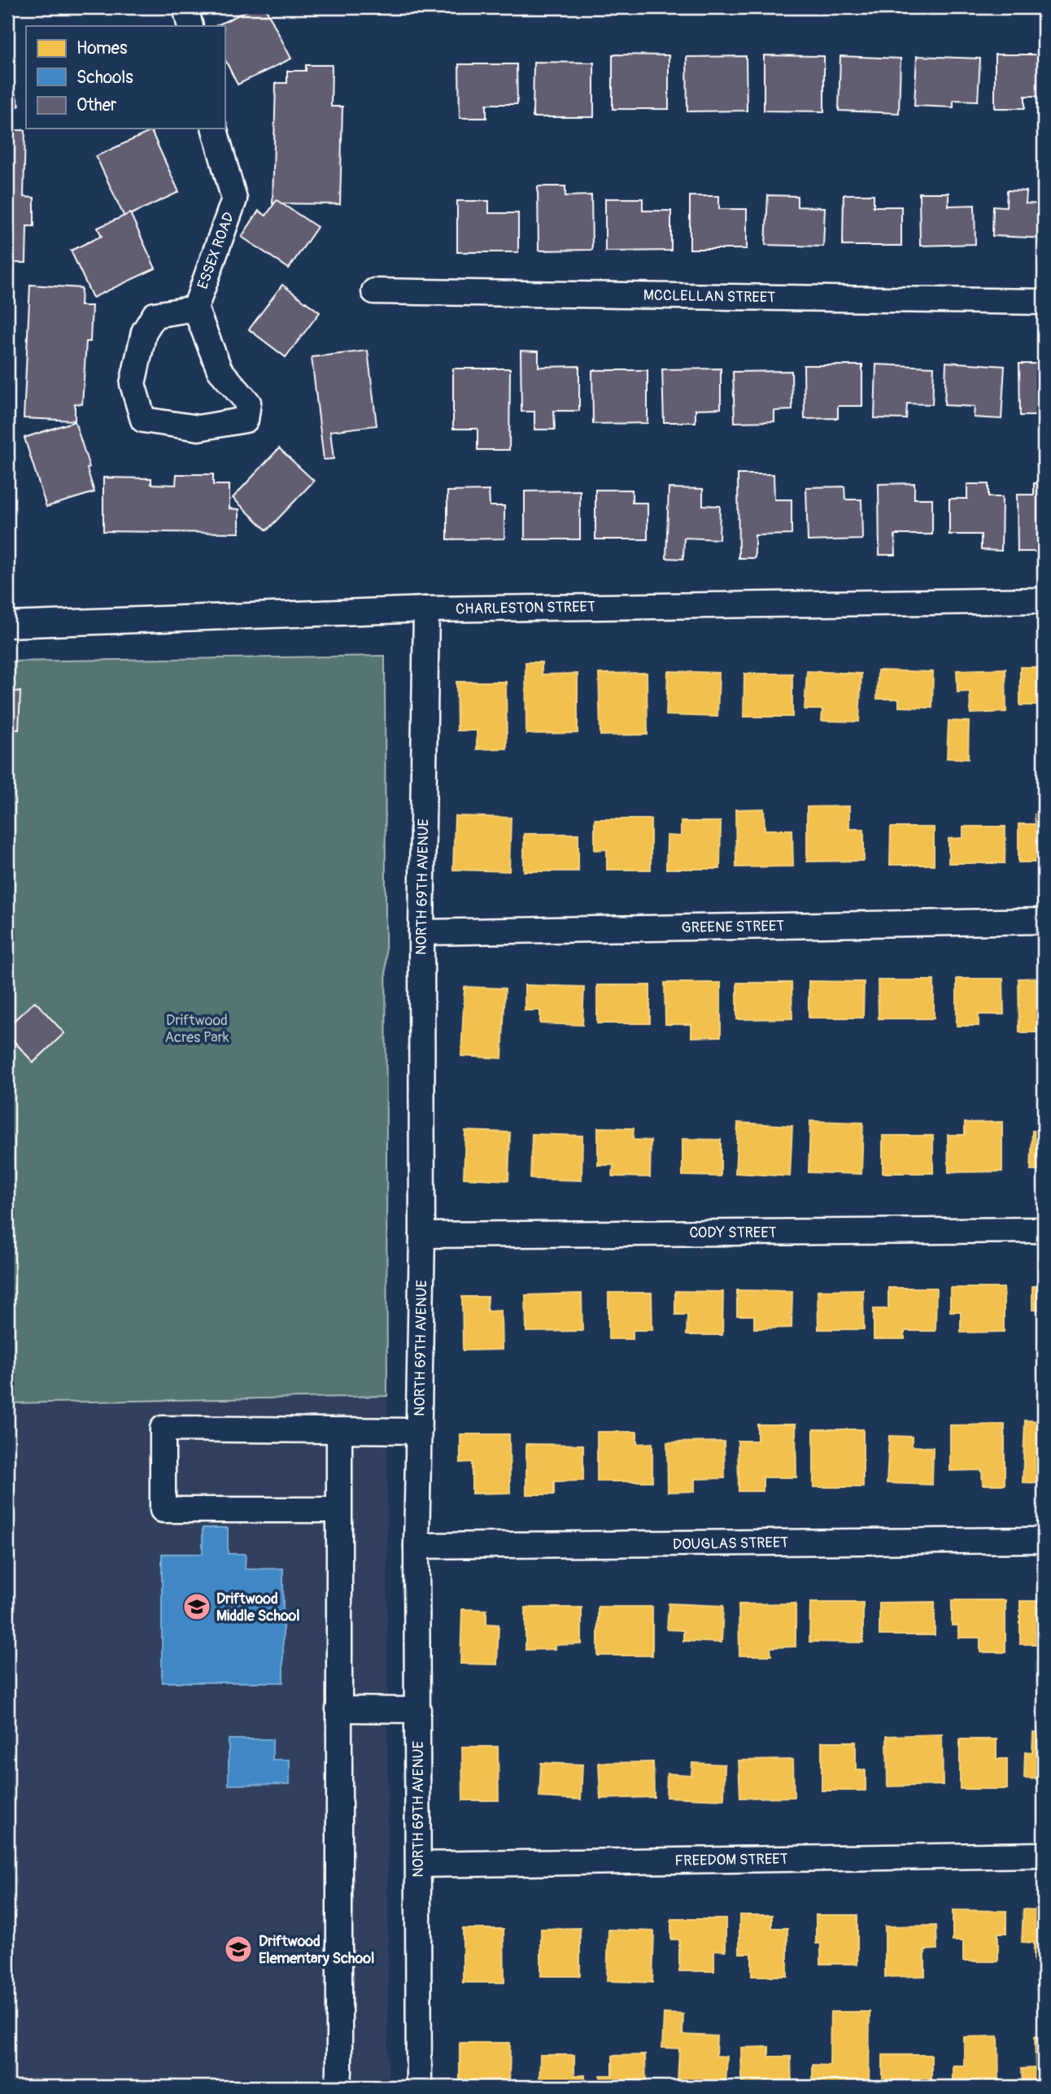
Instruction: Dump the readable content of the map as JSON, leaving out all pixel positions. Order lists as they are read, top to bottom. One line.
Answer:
{"streets":{"street":["ESSEX ROAD","MCCLELLAN STREET","CHARLESTON STREET","NORTH 69TH AVENUE","GREENE STREET","CODY STREET","DOUGLAS STREET","FREEDOM STREET"]},"crossings":[["CHARLESTON STREET","NORTH 69TH AVENUE"],["NORTH 69TH AVENUE","GREENE STREET"],["NORTH 69TH AVENUE","CODY STREET"],["NORTH 69TH AVENUE","DOUGLAS STREET"],["NORTH 69TH AVENUE","FREEDOM STREET"]],"parks":["Driftwood Acres Park"],"places":{"school or university":["Driftwood Middle School","Driftwood Elementary School"]},"legend":["Homes","Schools","Other"]}
